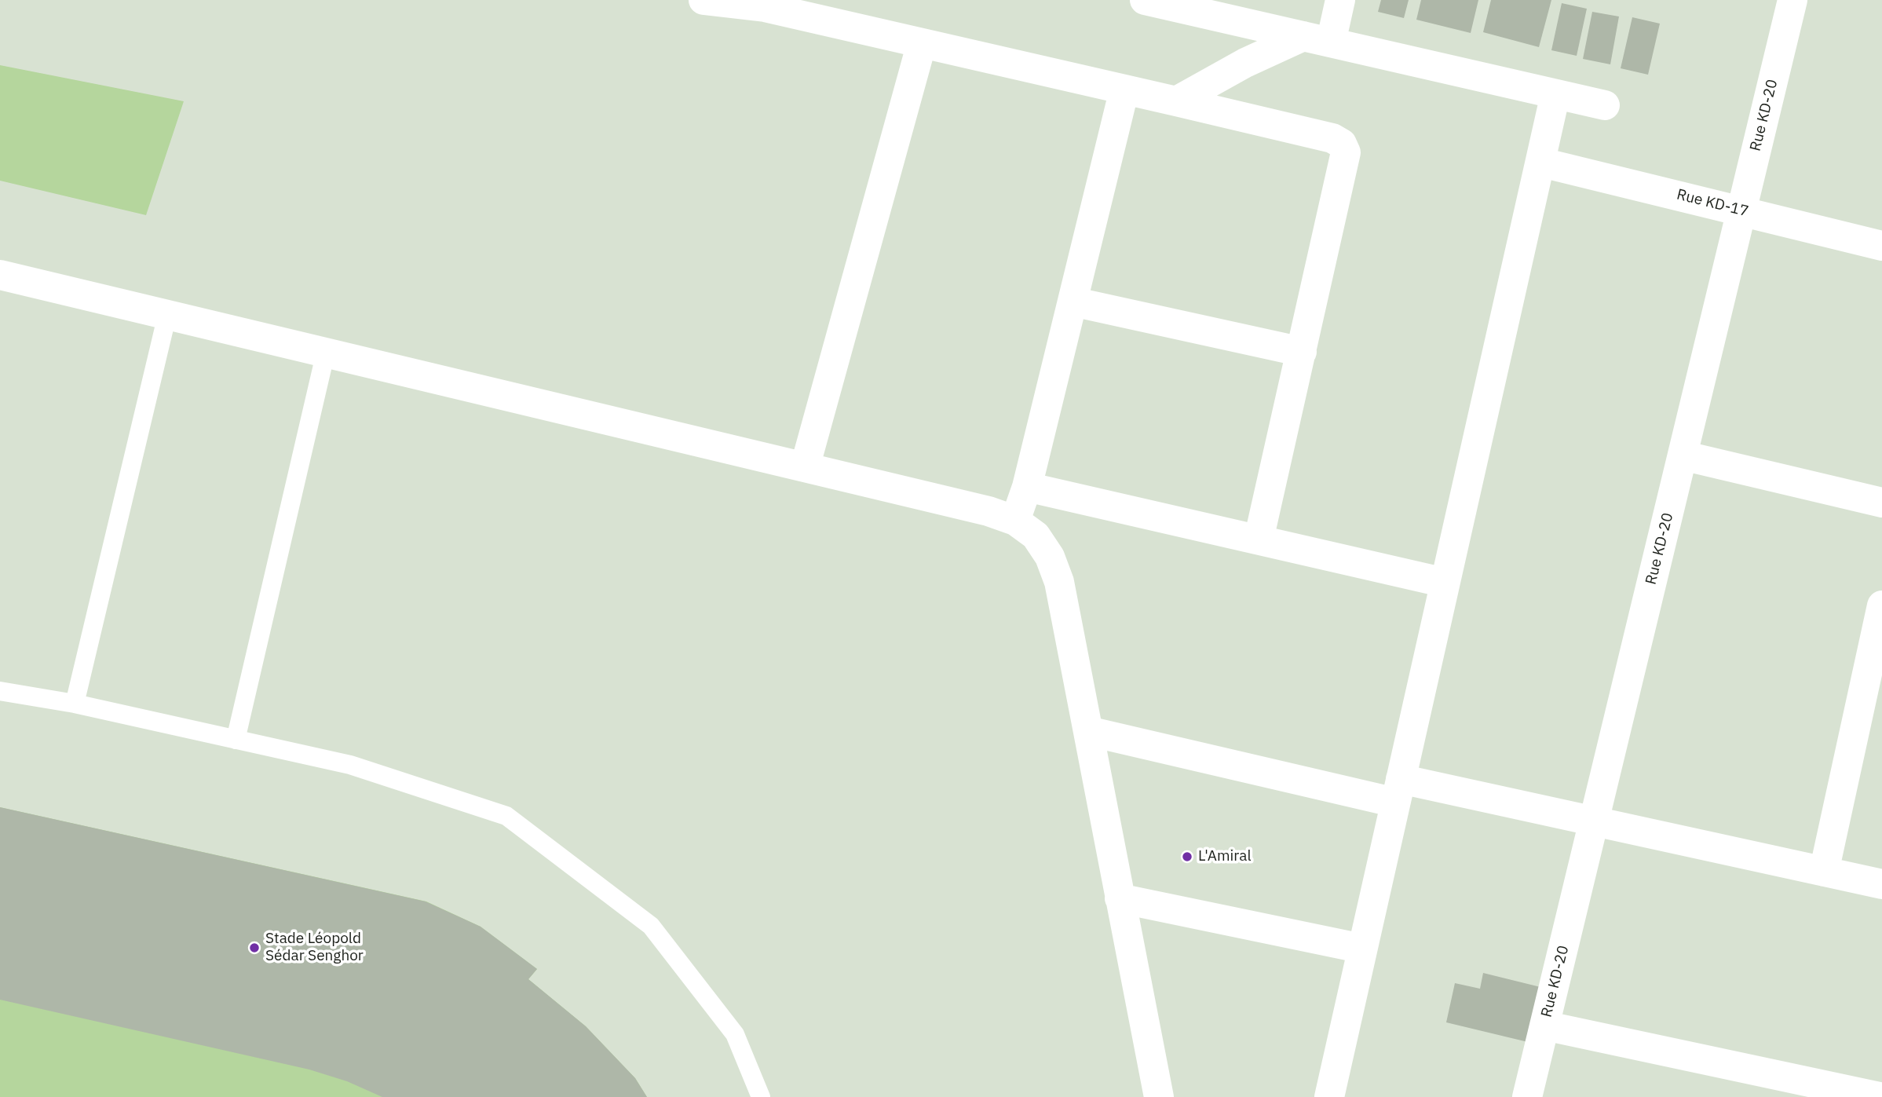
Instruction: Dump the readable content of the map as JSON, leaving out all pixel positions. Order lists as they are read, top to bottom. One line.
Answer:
{"streets":{"street":["Rue KD-20","Rue KD-17"]},"crossings":[["Rue KD-20","Rue KD-17"]],"places":["L'Amiral","Stade Léopold Sédar Senghor"]}
